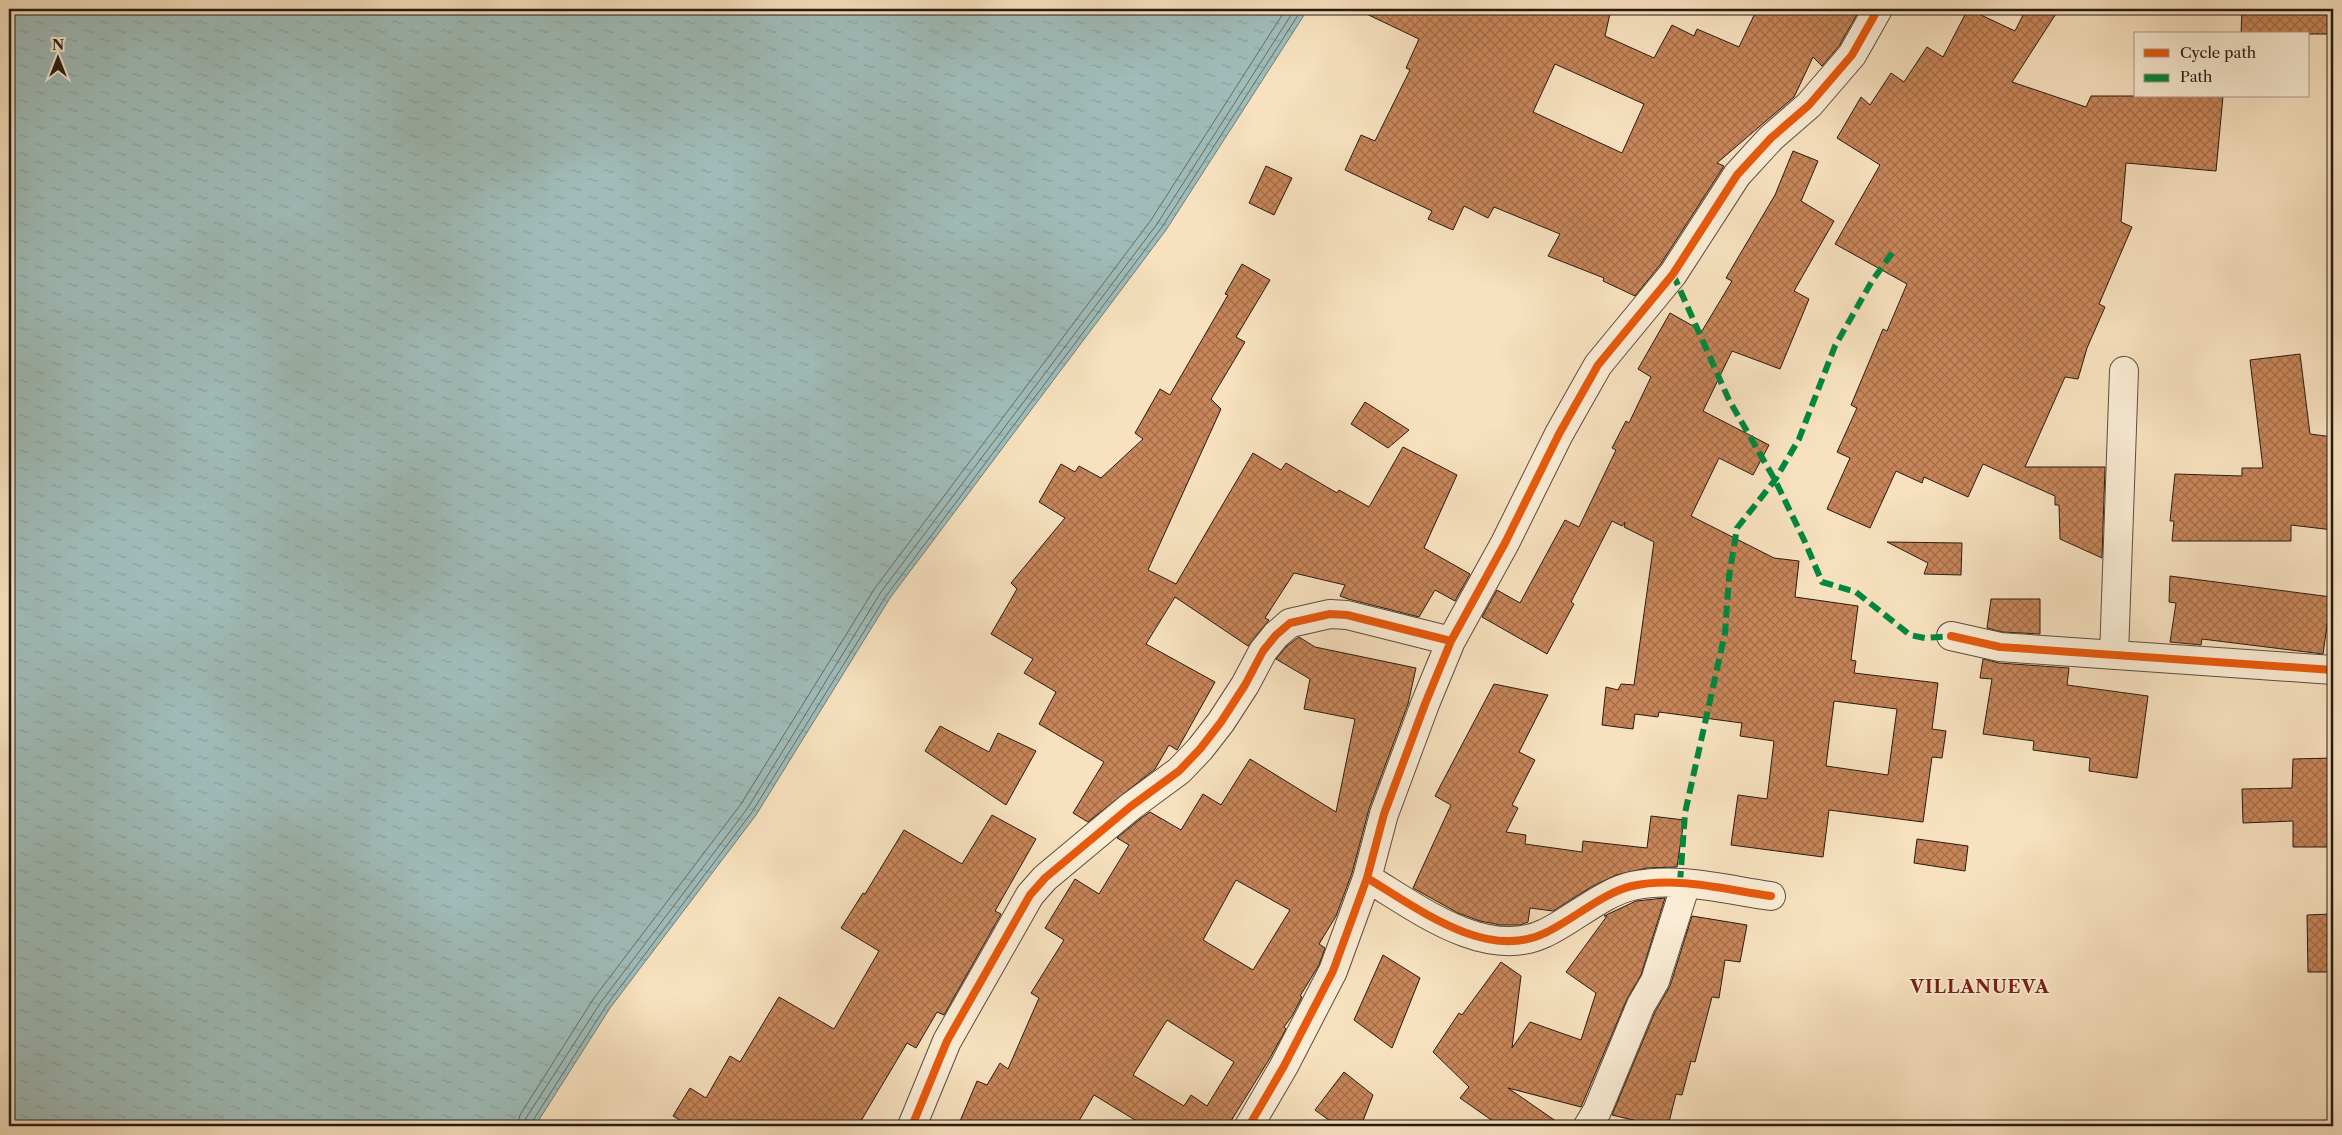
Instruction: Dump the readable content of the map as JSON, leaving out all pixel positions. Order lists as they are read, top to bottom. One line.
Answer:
{"districts":["VILLANUEVA"],"legend":["Cycle path","Path"],"north":"top"}
